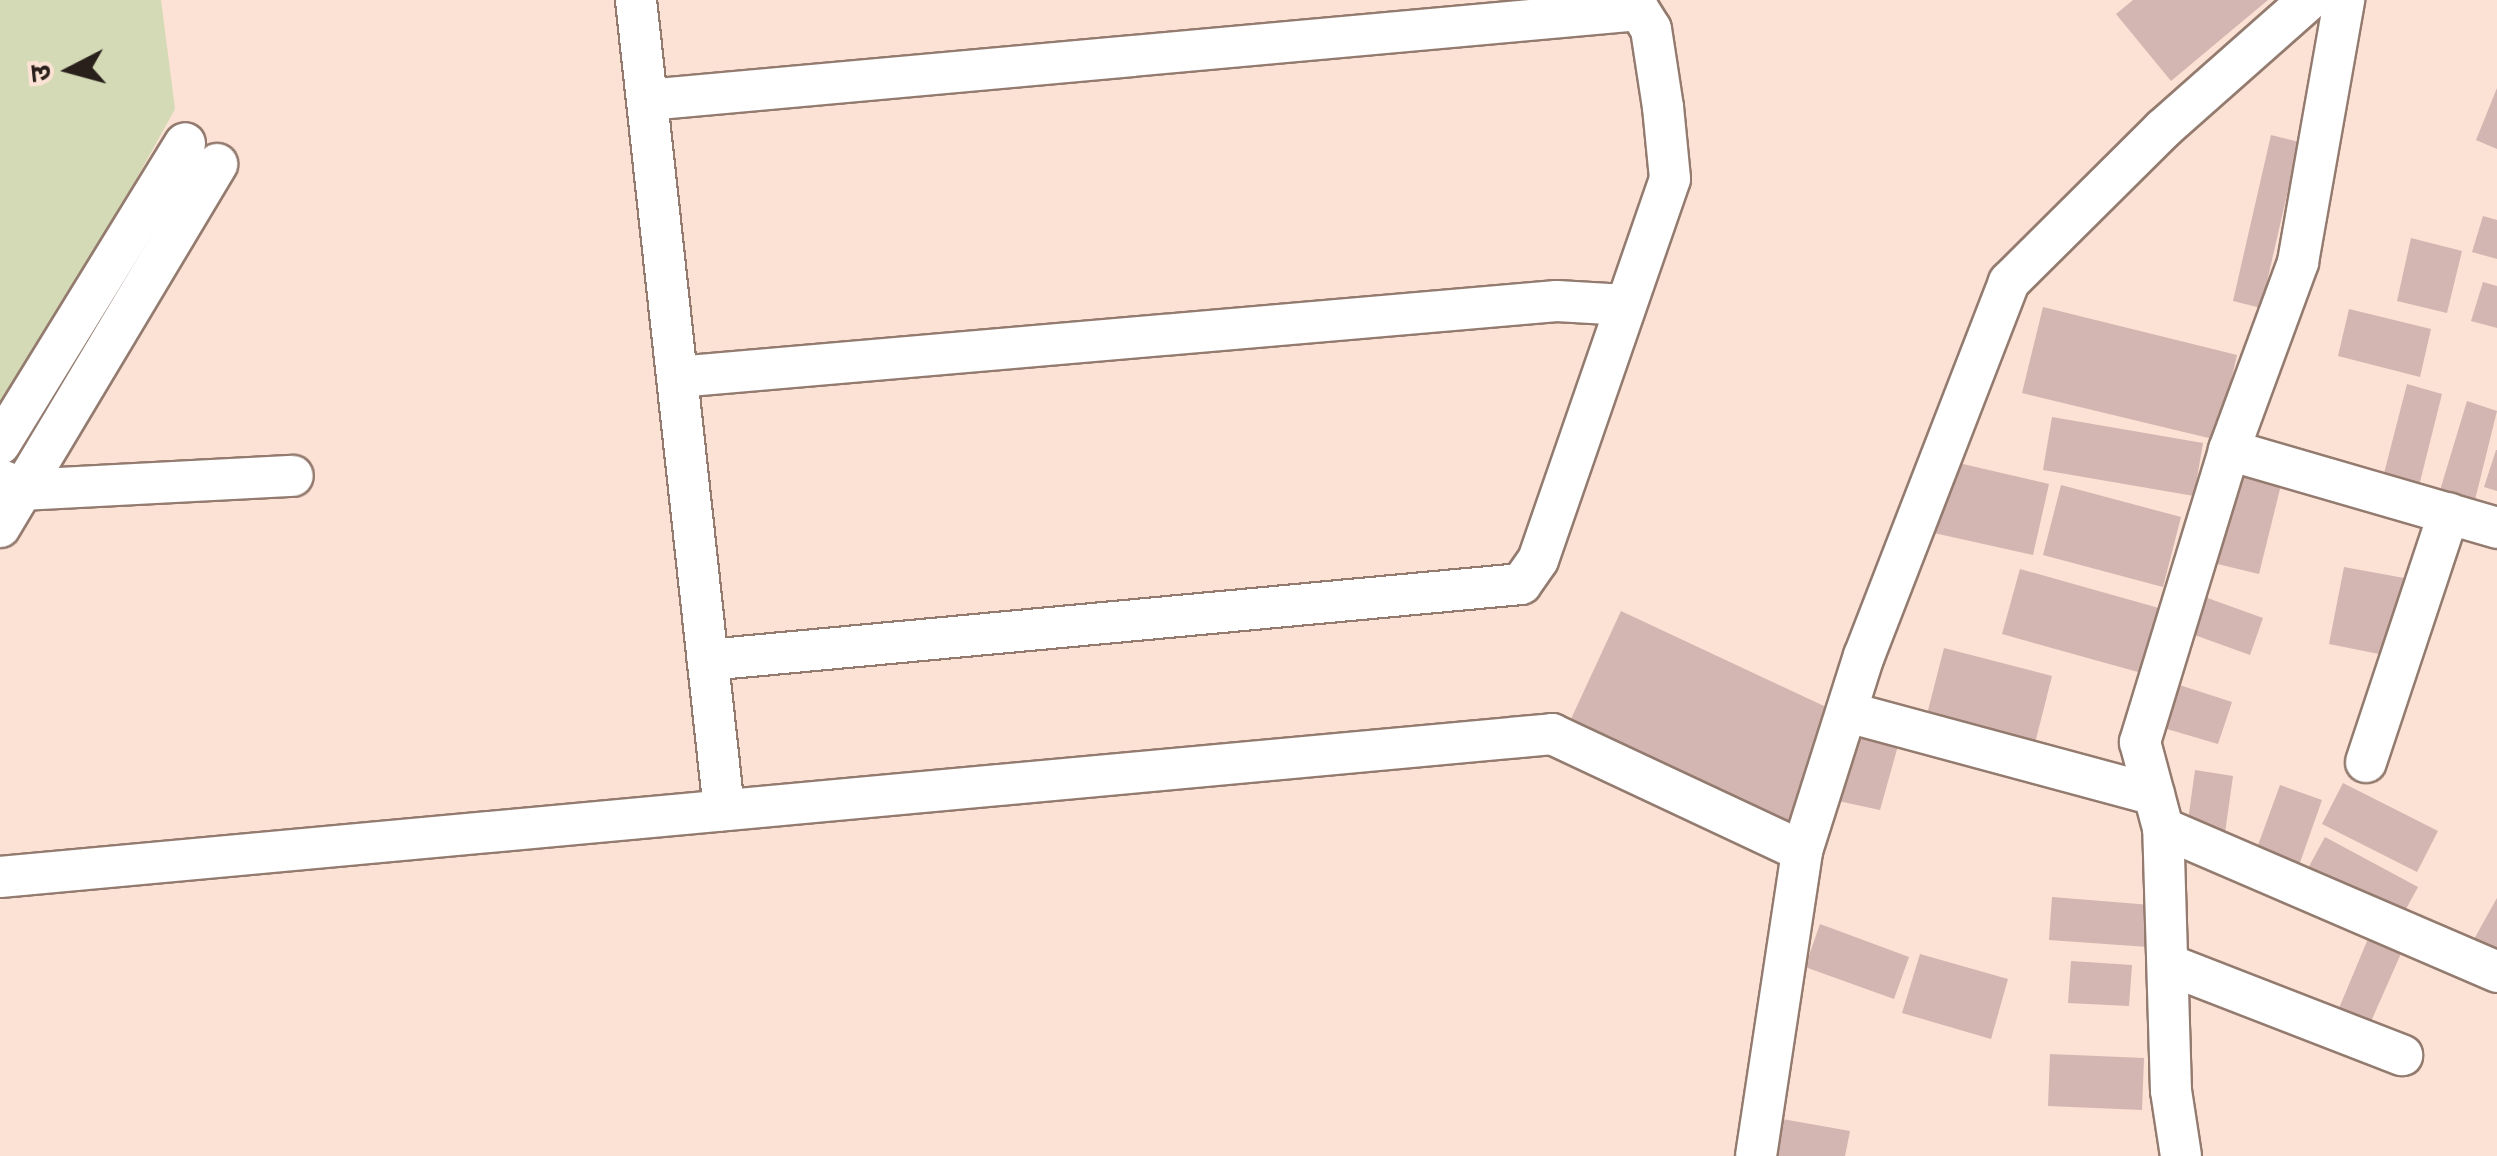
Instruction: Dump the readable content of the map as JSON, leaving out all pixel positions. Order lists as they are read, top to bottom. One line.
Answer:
{"north":"left"}
